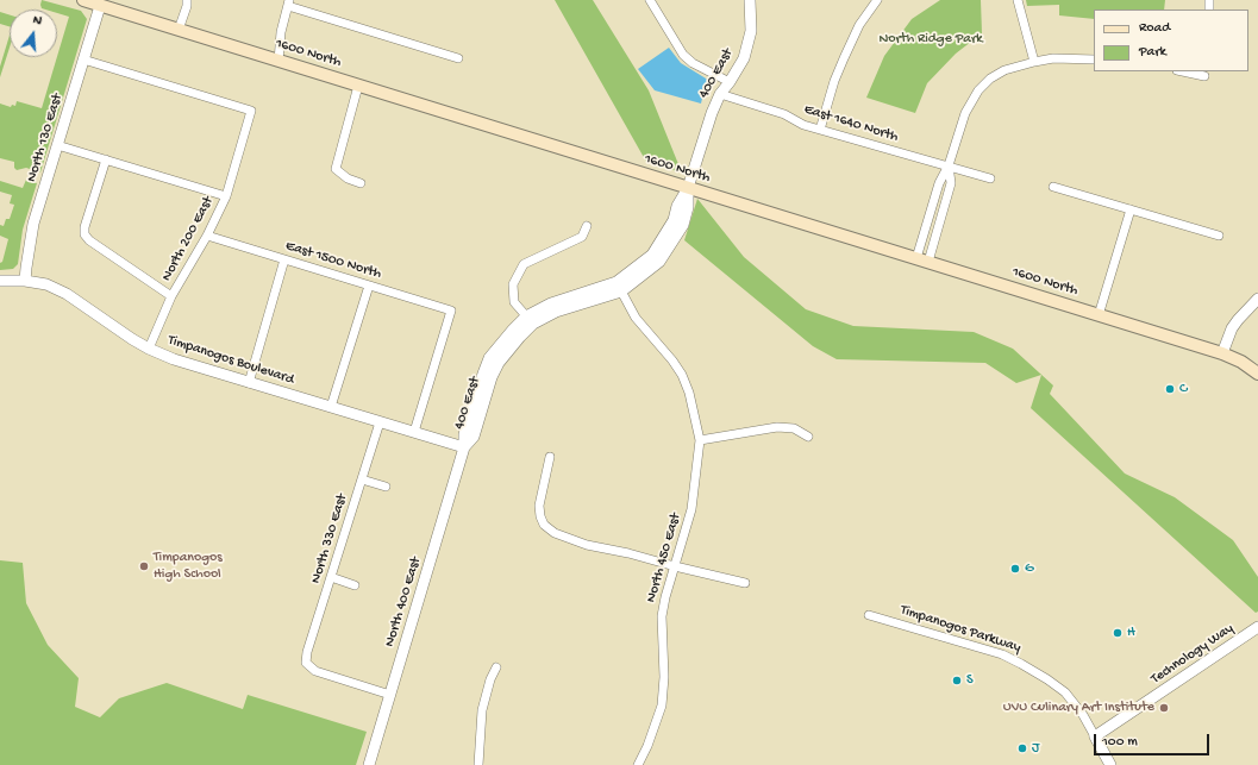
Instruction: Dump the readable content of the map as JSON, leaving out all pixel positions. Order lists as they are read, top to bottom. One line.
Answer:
{"streets":{"main road":["1600 North"],"street":["400 East","East 1640 North","North 130 East","North 200 East","East 1500 North","Timpanogos Boulevard","North 330 East","North 450 East","North 400 East","Timpanogos Parkway","Technology Way"]},"crossings":[["1600 North","400 East"],["1600 North","North 130 East"],["400 East","East 1640 North"],["400 East","Timpanogos Boulevard"],["400 East","North 450 East"],["400 East","North 400 East"],["North 130 East","North 200 East"],["North 130 East","Timpanogos Boulevard"],["North 200 East","East 1500 North"],["North 200 East","Timpanogos Boulevard"],["East 1500 North","Timpanogos Boulevard"],["Timpanogos Boulevard","North 330 East"],["Timpanogos Boulevard","North 400 East"],["North 330 East","North 400 East"],["Timpanogos Parkway","Technology Way"]],"parks":["North Ridge Park"],"places":["C","Timpanogos High School","G","H","S","UVU Culinary Art Institute","J"],"legend":["Road","Park"],"scale_bar":"100 m","north":"top"}
